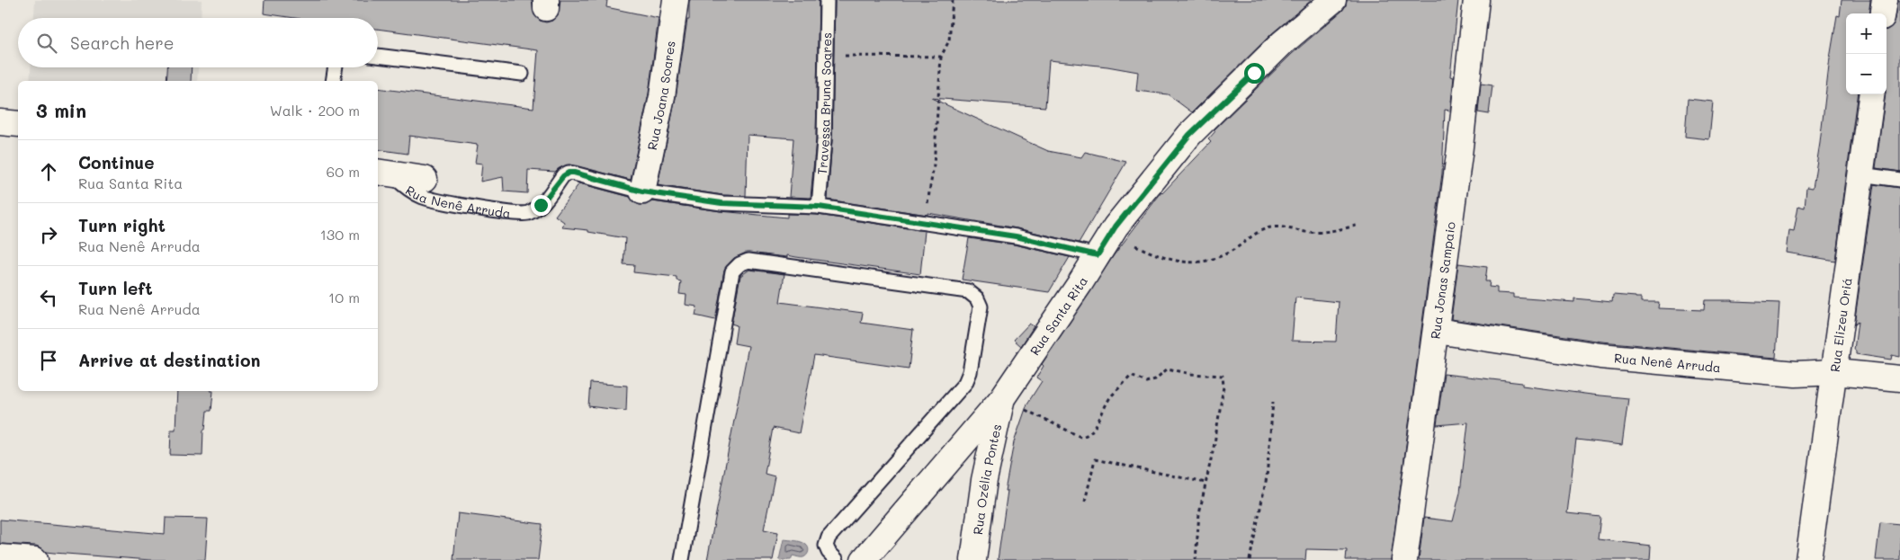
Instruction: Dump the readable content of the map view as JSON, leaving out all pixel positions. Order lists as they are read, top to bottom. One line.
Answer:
{"streets":{"street":["Rua Joana Soares","Rua Nenê Arruda","Rua Jonas Sampaio","Rua Santa Rita","Rua Elizeu Oriá","Rua Ozélia Pontes"],"lane":["Travessa Bruna Soares"]},"crossings":[["Rua Joana Soares","Rua Nenê Arruda"],["Travessa Bruna Soares","Rua Nenê Arruda"],["Rua Nenê Arruda","Rua Jonas Sampaio"],["Rua Nenê Arruda","Rua Santa Rita"],["Rua Nenê Arruda","Rua Elizeu Oriá"],["Rua Santa Rita","Rua Ozélia Pontes"]],"page":{"map_buttons":["+","−"],"search":"Search here","heading":["3 min","Walk · 200 m"],"list":[["Continue","Rua Santa Rita","60 m"],["Turn right","Rua Nenê Arruda","130 m"],["Turn left","Rua Nenê Arruda","10 m"],"Arrive at destination"]}}
